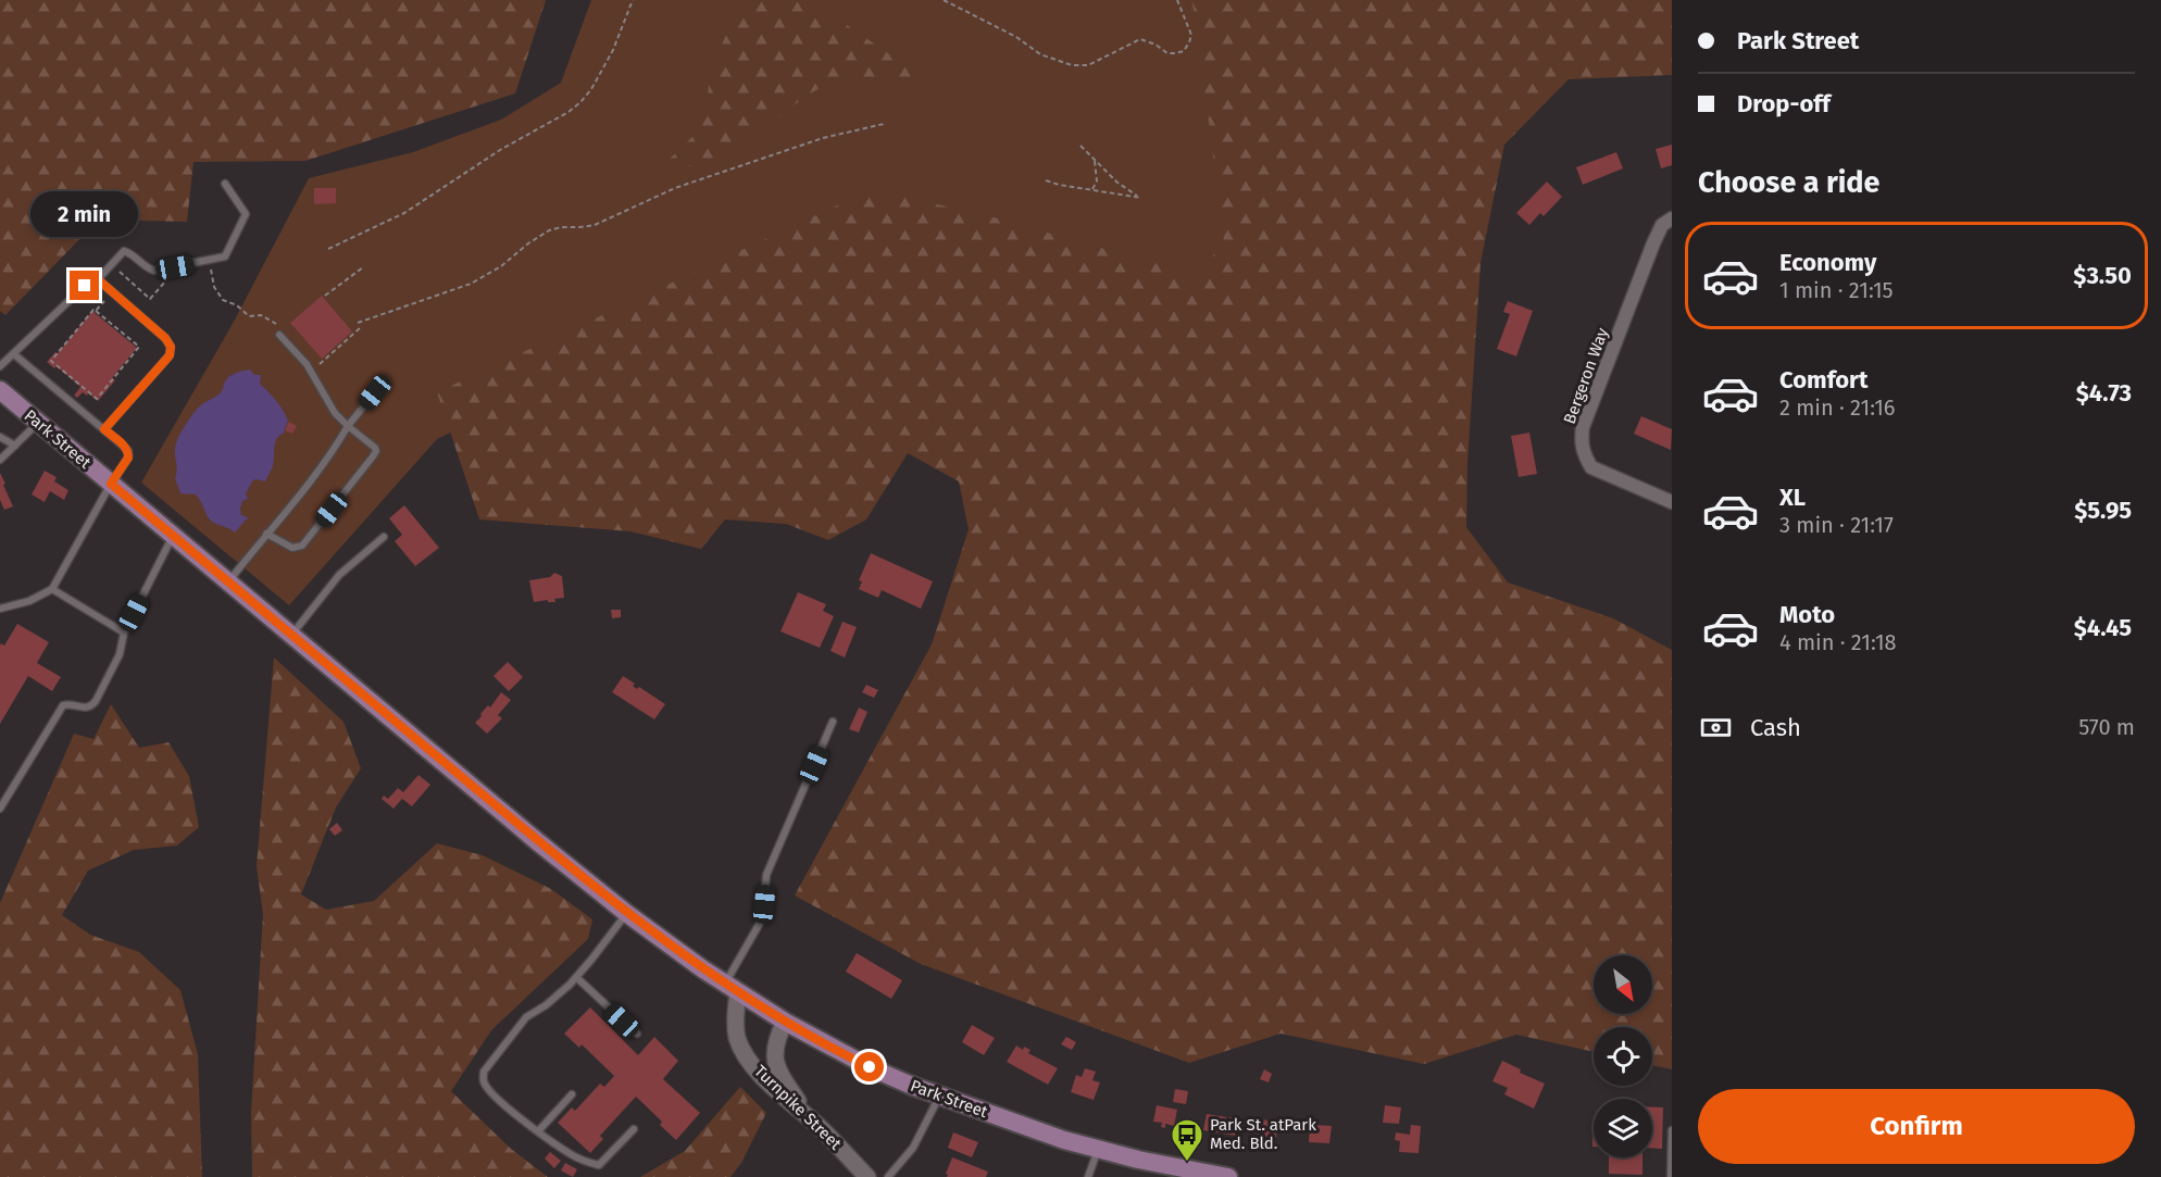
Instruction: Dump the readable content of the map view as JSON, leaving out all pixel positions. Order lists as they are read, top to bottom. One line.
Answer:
{"streets":{"main road":["Park Street"],"street":["Bergeron Way","Turnpike Street"]},"crossings":[["Park Street","Turnpike Street"]],"places":{"bus stop":["Park St. atPark Med. Bld."]},"north":"bottom right","page":{"banner":["Park Street","Drop-off"],"heading":"Choose a ride","bubble":"2 min","list":[{"name":"Economy","note":"1 min · 21:15","value":"$3.50"},{"name":"Comfort","note":"2 min · 21:16","value":"$4.73"},{"name":"XL","note":"3 min · 21:17","value":"$5.95"},{"name":"Moto","note":"4 min · 21:18","value":"$4.45"}],"pay":["Cash","570 m"],"buttons":"Confirm"}}
